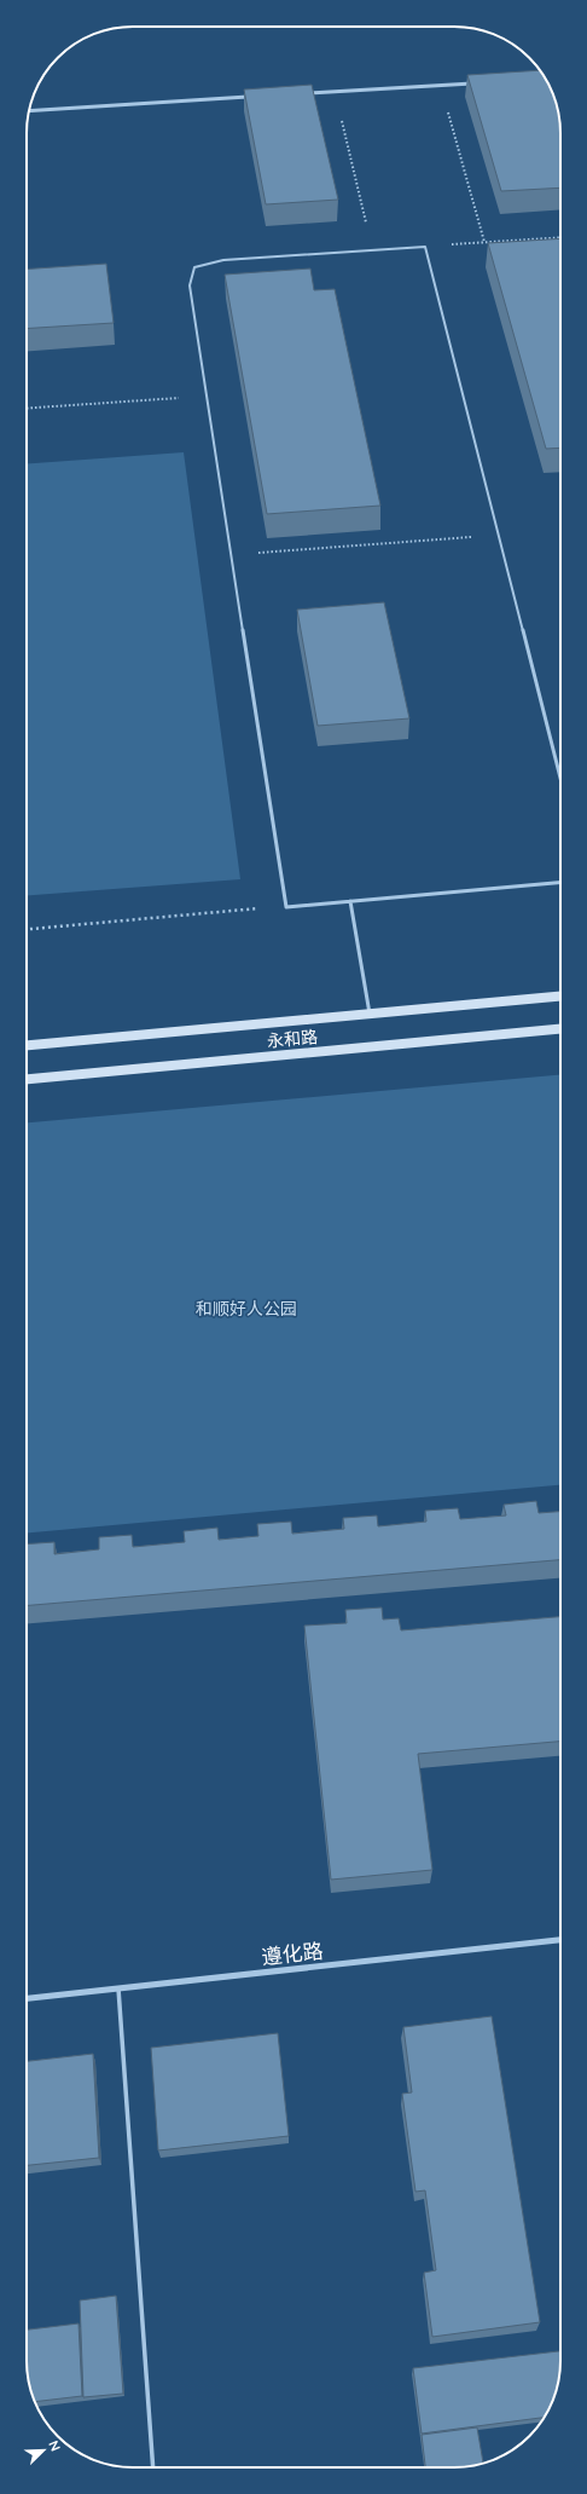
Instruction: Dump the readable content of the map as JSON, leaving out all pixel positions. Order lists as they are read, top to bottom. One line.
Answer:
{"streets":{"main road":["永和路"],"street":["遵化路"]},"parks":["和顺好人公园"],"north":"top right"}
